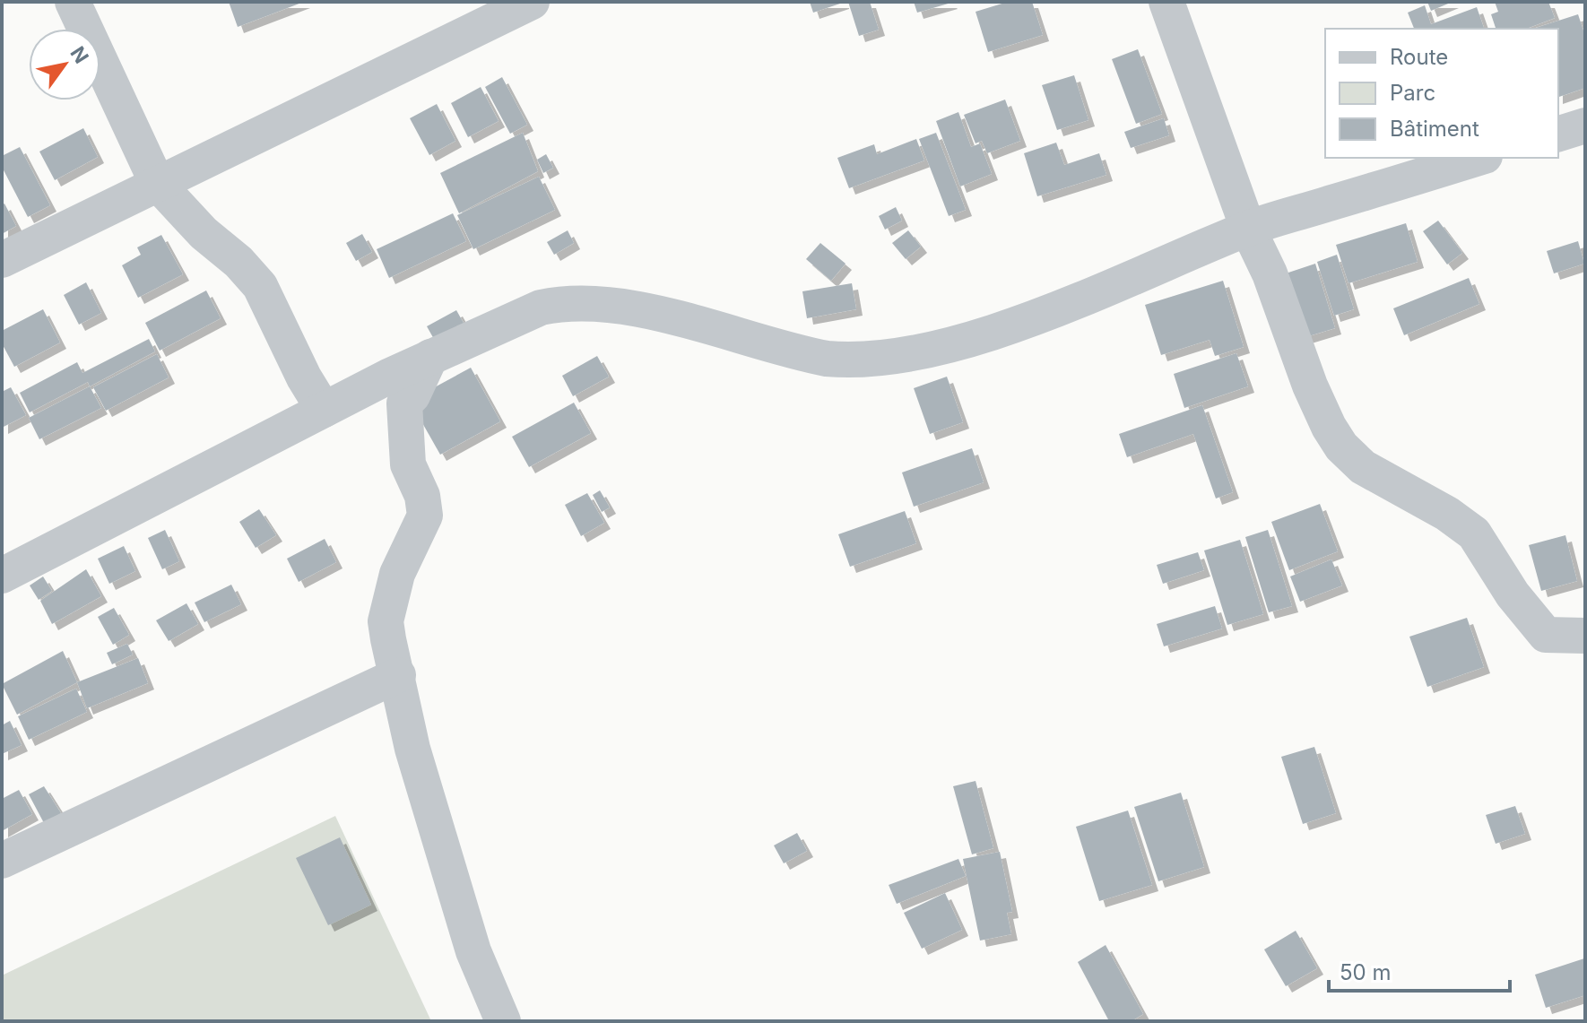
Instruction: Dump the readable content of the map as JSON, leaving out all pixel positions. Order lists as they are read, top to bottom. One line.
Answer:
{"legend":["Route","Parc","Bâtiment"],"scale_bar":"50 m","north":"top right"}
